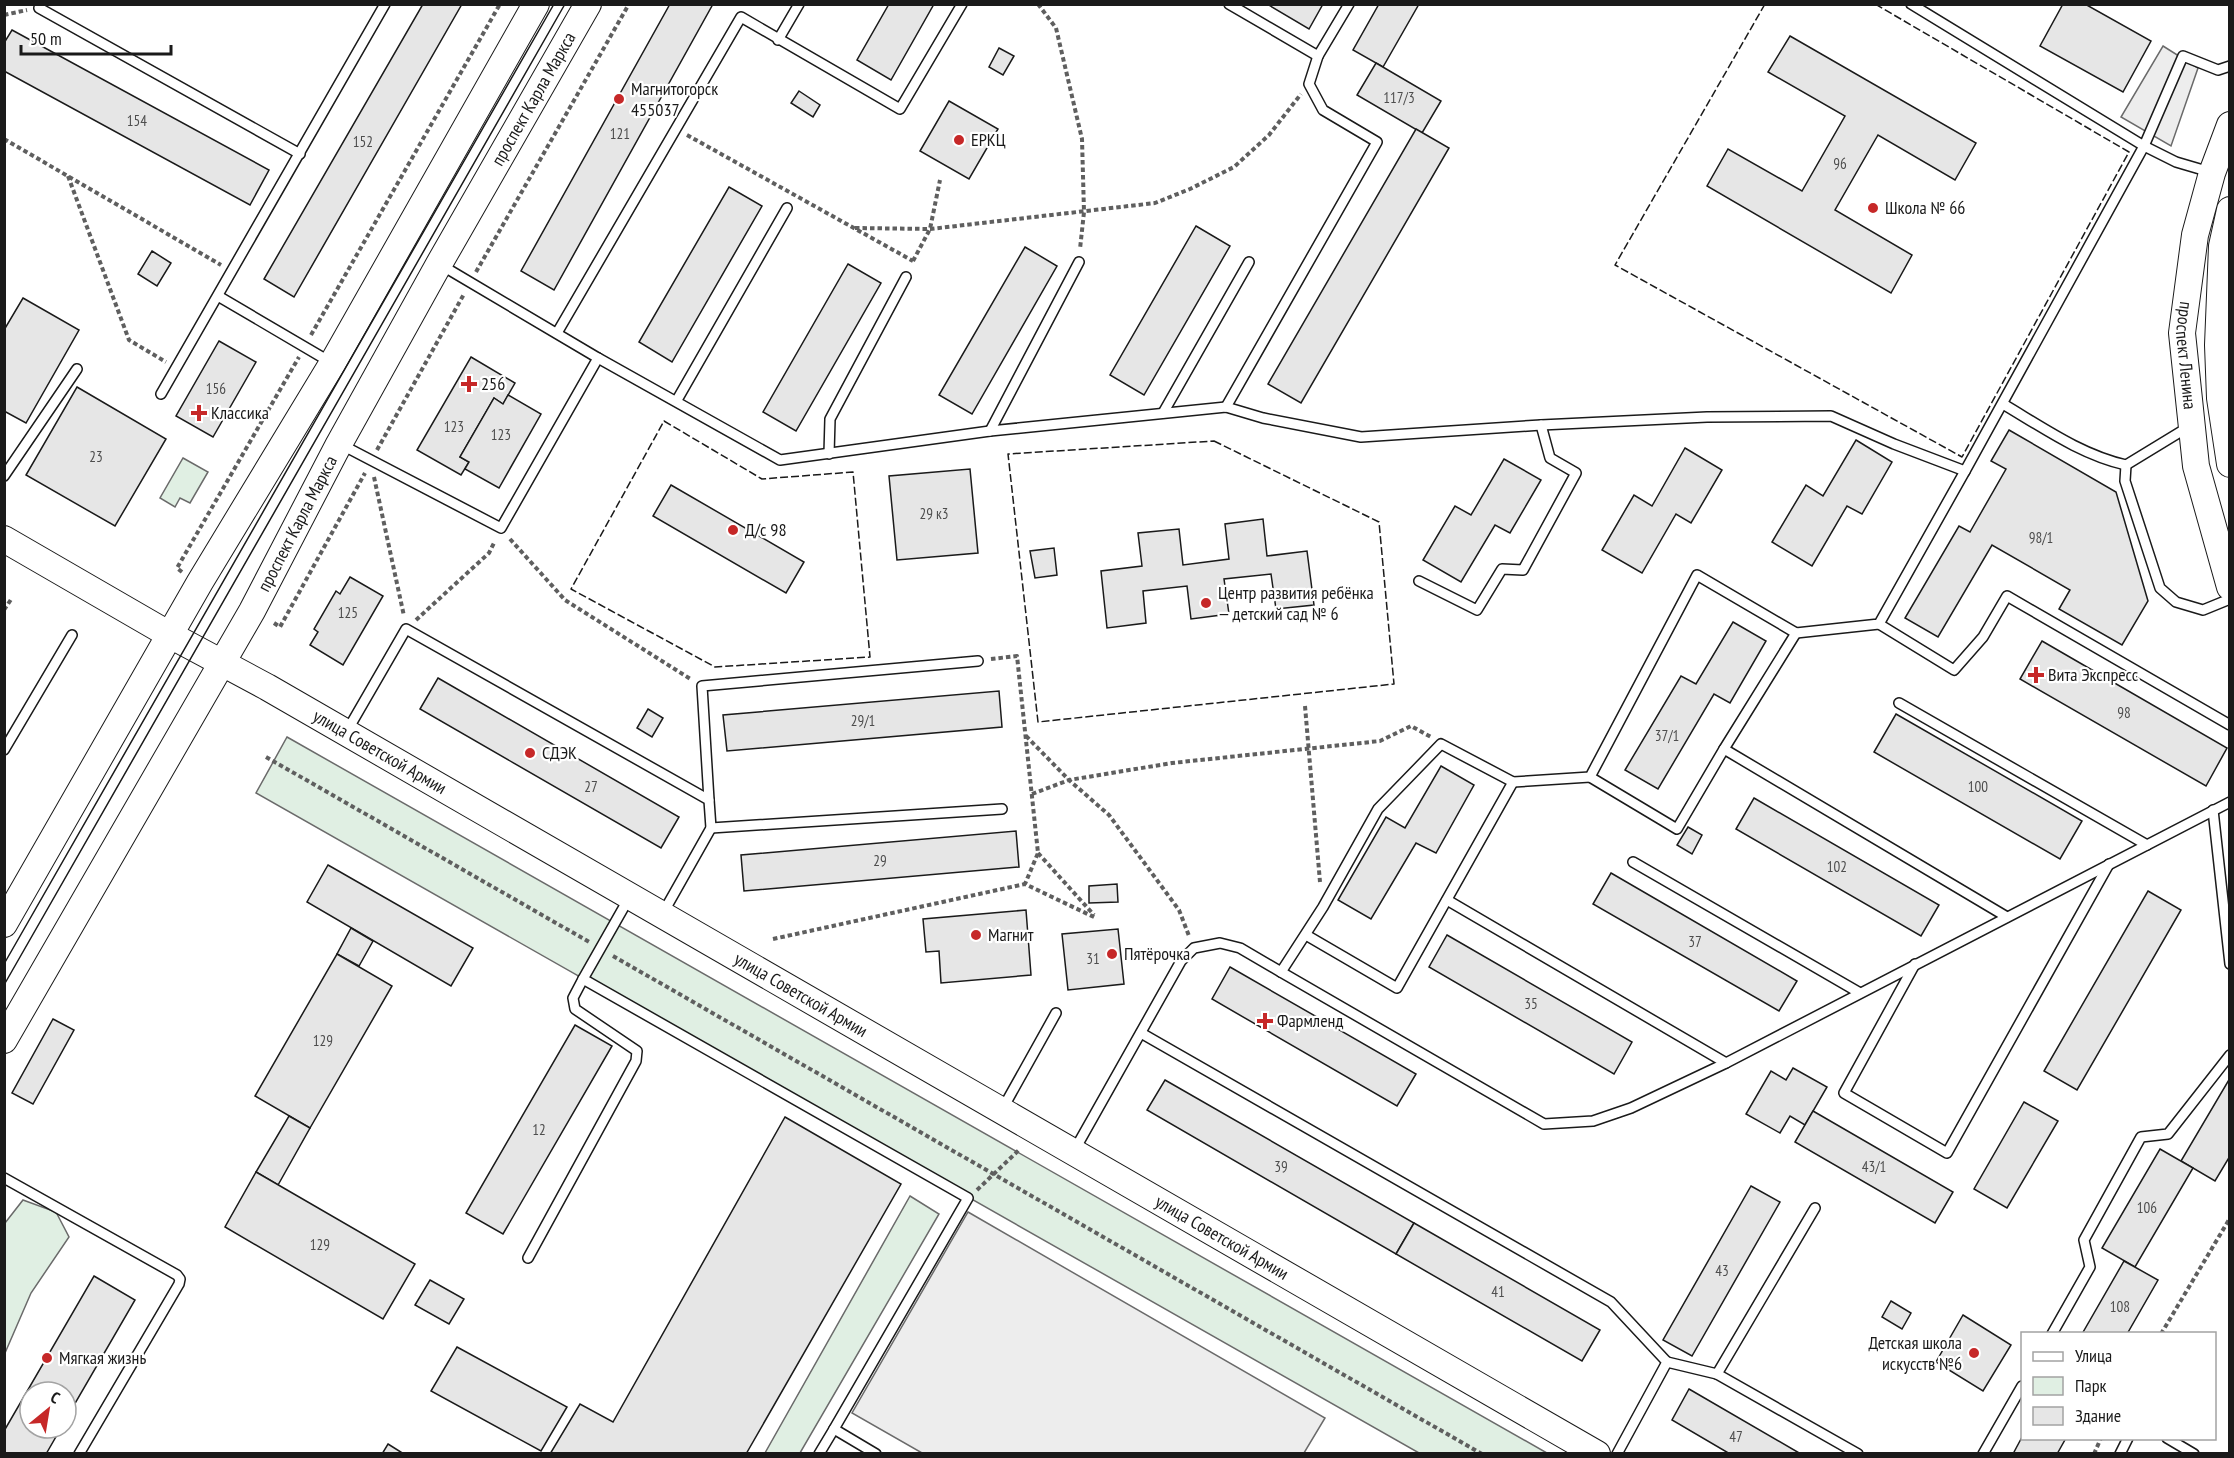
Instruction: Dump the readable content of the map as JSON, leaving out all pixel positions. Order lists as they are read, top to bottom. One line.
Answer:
{"streets":{"main road":["проспект Карла Маркса","проспект Ленина","улица Советской Армии"]},"crossings":[["проспект Карла Маркса","улица Советской Армии"]],"places":{"other":["Магнитогорск 455037","ЕРКЦ","Школа № 66","Д/с 98","Центр развития ребёнка — детский сад № 6","СДЭК","Магнит","Пятёрочка","Детская школа искусств №6","Мягкая жизнь"],"health":["256","Классика","Вита Экспресс","Фармленд"]},"house_numbers":["117/3","154","121","152","96","156","123","123","23","29 к3","98/1","125","98","29/1","37/1","27","100","29","102","37","31","35","129","12","39","43/1","106","129","43","41","108","47"],"legend":["Улица","Парк","Здание"],"scale_bar":"50 m","north":"top right"}
